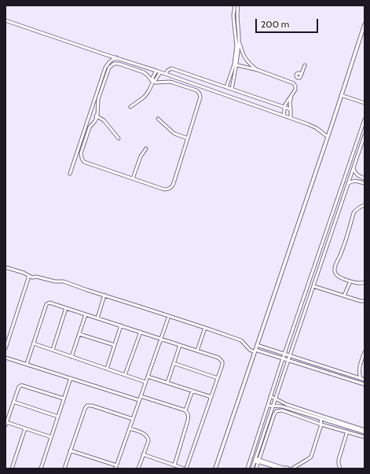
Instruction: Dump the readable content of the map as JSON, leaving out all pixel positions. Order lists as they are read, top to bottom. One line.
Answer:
{"scale_bar":"200 m"}
